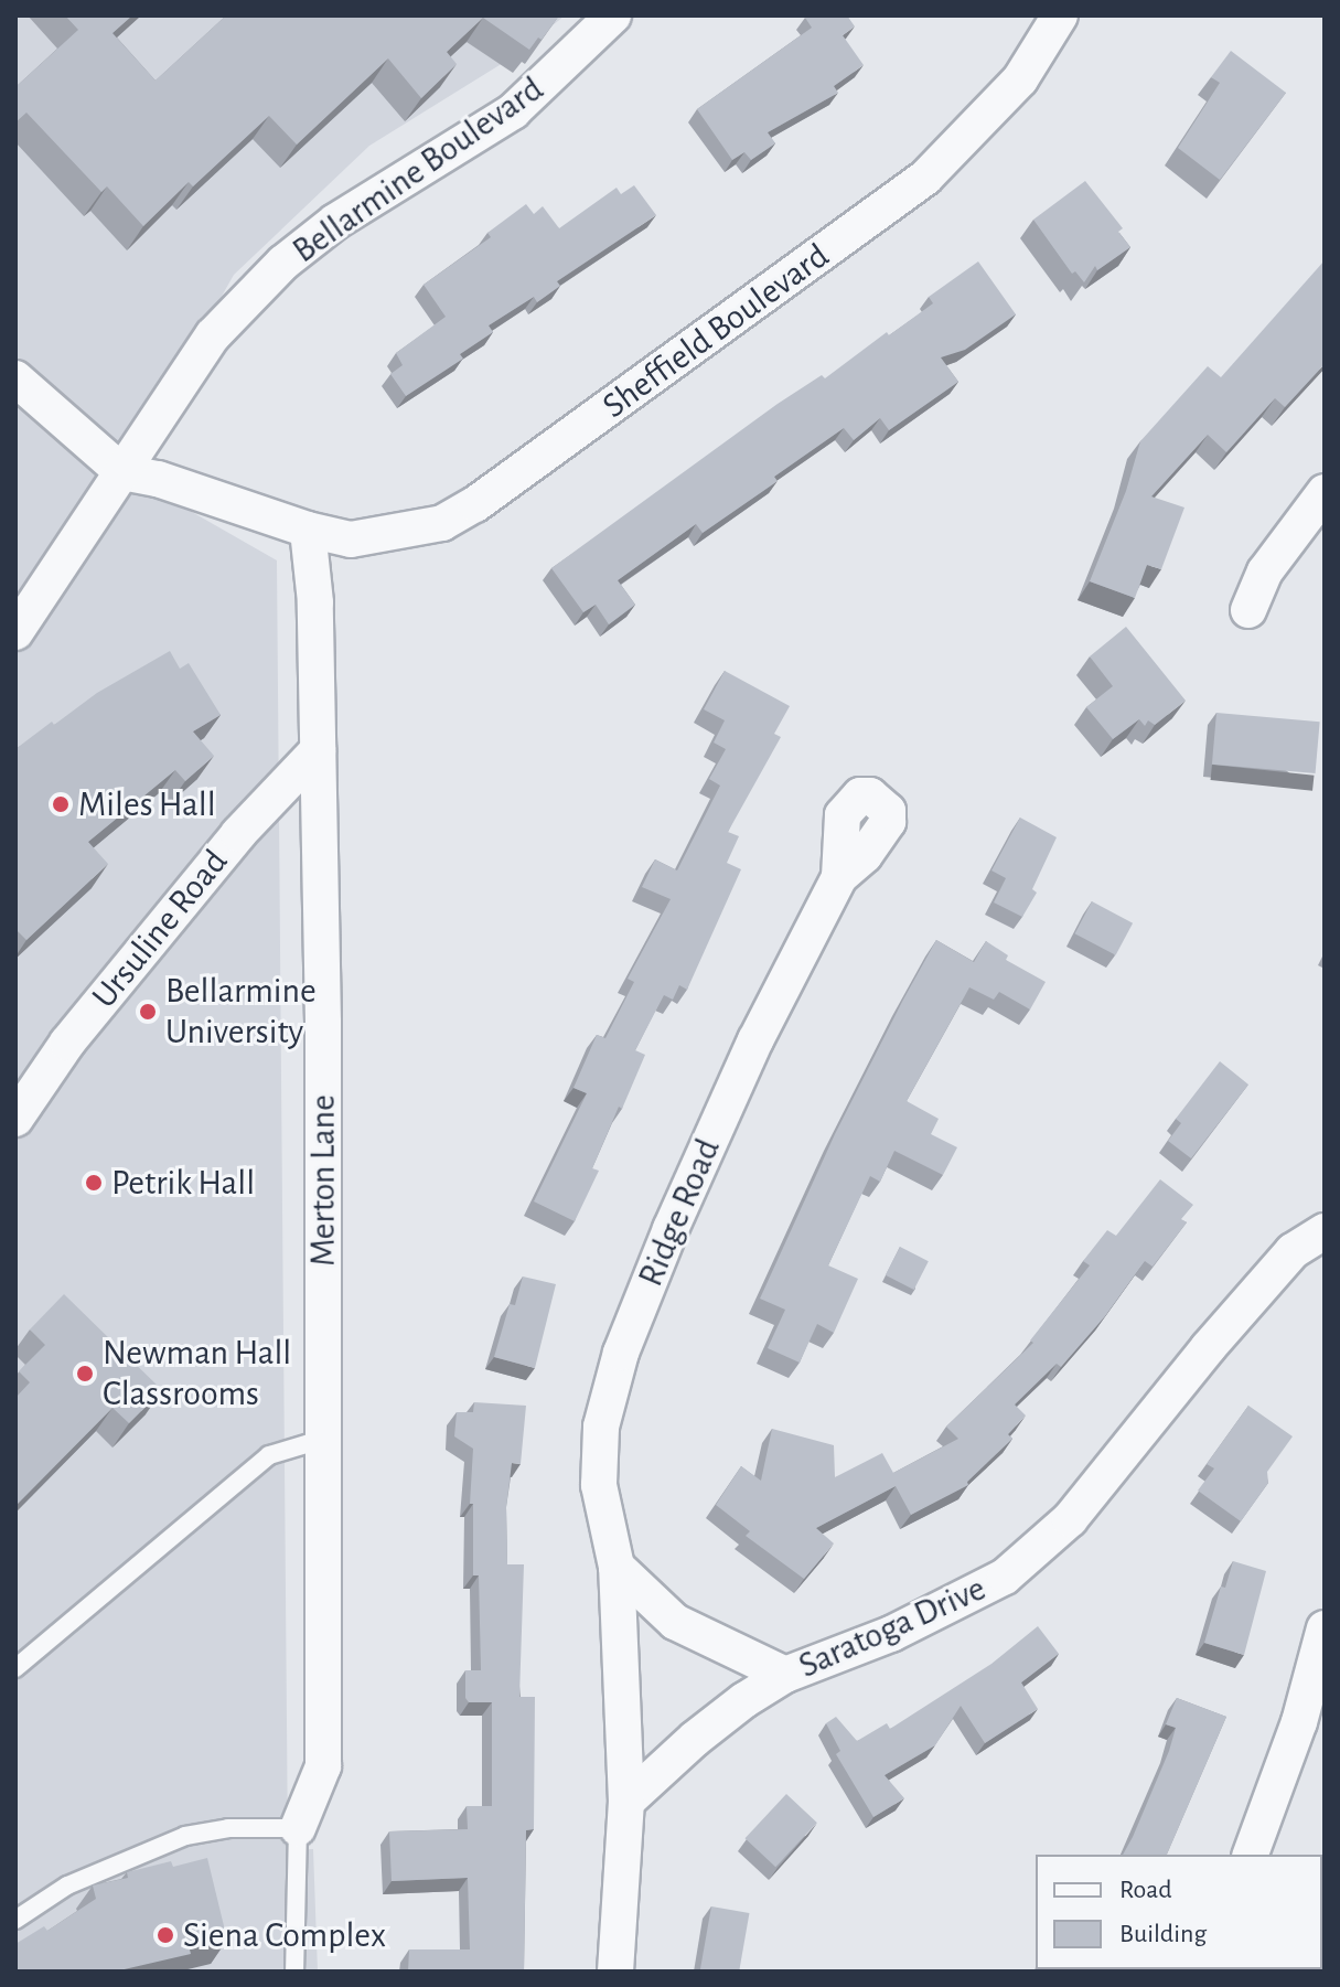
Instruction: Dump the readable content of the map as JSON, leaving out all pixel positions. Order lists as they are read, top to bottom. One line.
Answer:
{"streets":{"street":["Bellarmine Boulevard","Sheffield Boulevard","Ursuline Road","Merton Lane","Ridge Road","Saratoga Drive"]},"crossings":[["Bellarmine Boulevard","Sheffield Boulevard"],["Sheffield Boulevard","Merton Lane"],["Ursuline Road","Merton Lane"],["Ridge Road","Saratoga Drive"]],"places":["Miles Hall","Bellarmine University","Petrik Hall","Newman Hall Classrooms","Siena Complex"],"legend":["Road","Building"]}
